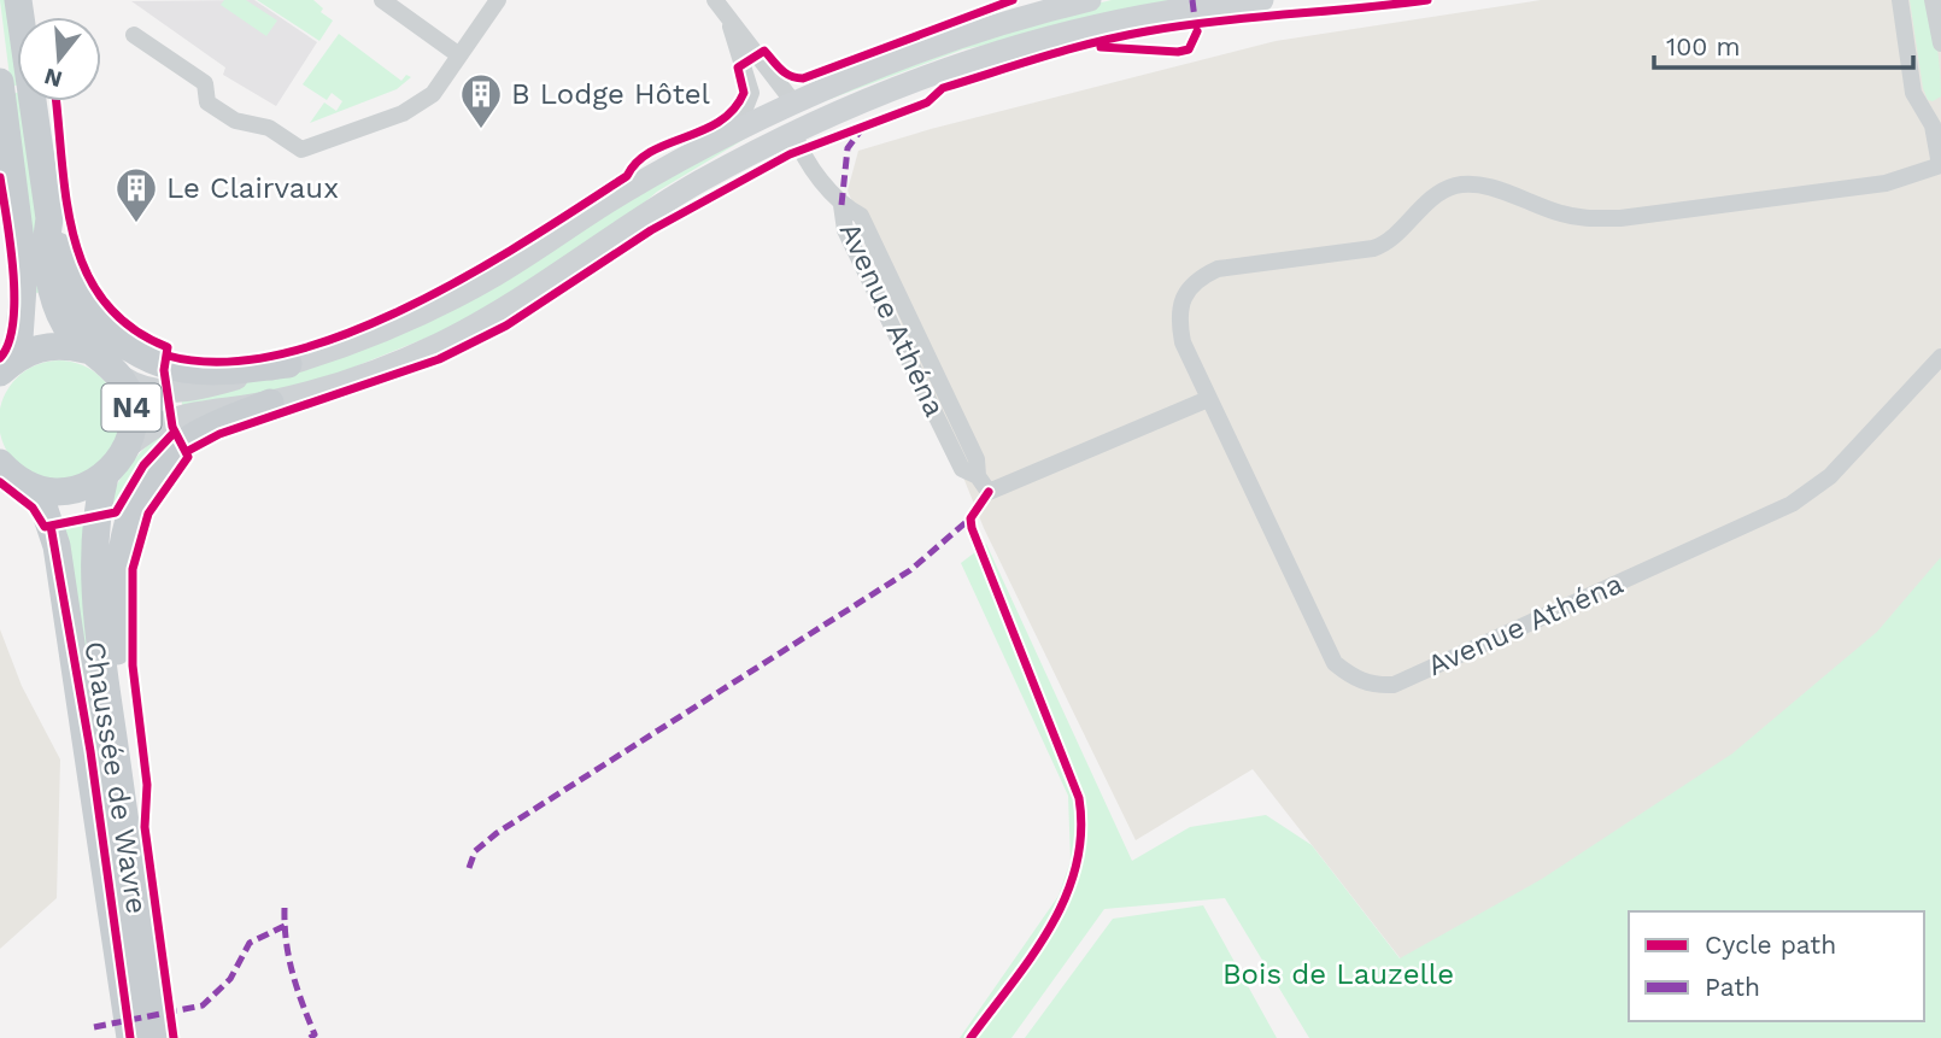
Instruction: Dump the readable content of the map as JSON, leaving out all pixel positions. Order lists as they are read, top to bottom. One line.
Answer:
{"streets":{"main road":["N4","Chaussée de Wavre"],"street":["Avenue Athéna"]},"crossings":[["N4","Chaussée de Wavre"]],"parks":["Bois de Lauzelle"],"places":{"building":["B Lodge Hôtel","Le Clairvaux"]},"legend":["Cycle path","Path"],"scale_bar":"100 m","north":"bottom"}
